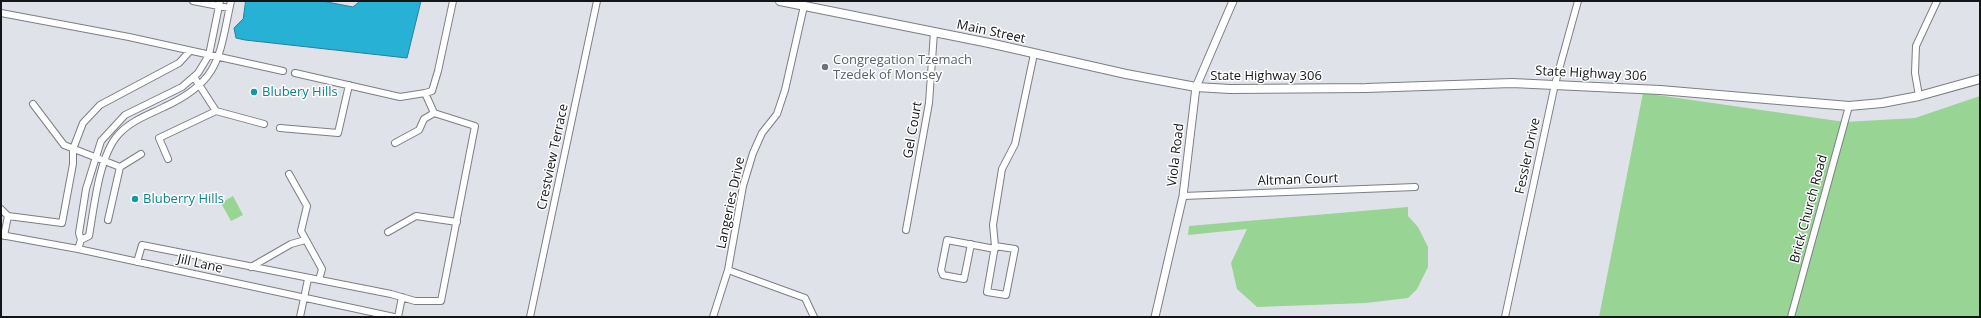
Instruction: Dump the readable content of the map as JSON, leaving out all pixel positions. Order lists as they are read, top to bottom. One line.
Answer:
{"streets":{"main road":["Main Street","State Highway 306"],"street":["Gel Court","Viola Road","Fessler Drive","Crestview Terrace","Altman Court","Langeries Drive","Brick Church Road","Jill Lane"]},"crossings":[["Main Street","State Highway 306"],["Main Street","Gel Court"],["Main Street","Viola Road"],["Main Street","Langeries Drive"],["State Highway 306","Viola Road"],["State Highway 306","Fessler Drive"],["State Highway 306","Brick Church Road"],["Viola Road","Altman Court"]],"places":["Congregation Tzemach Tzedek of Monsey","Blubery Hills","Bluberry Hills"]}
